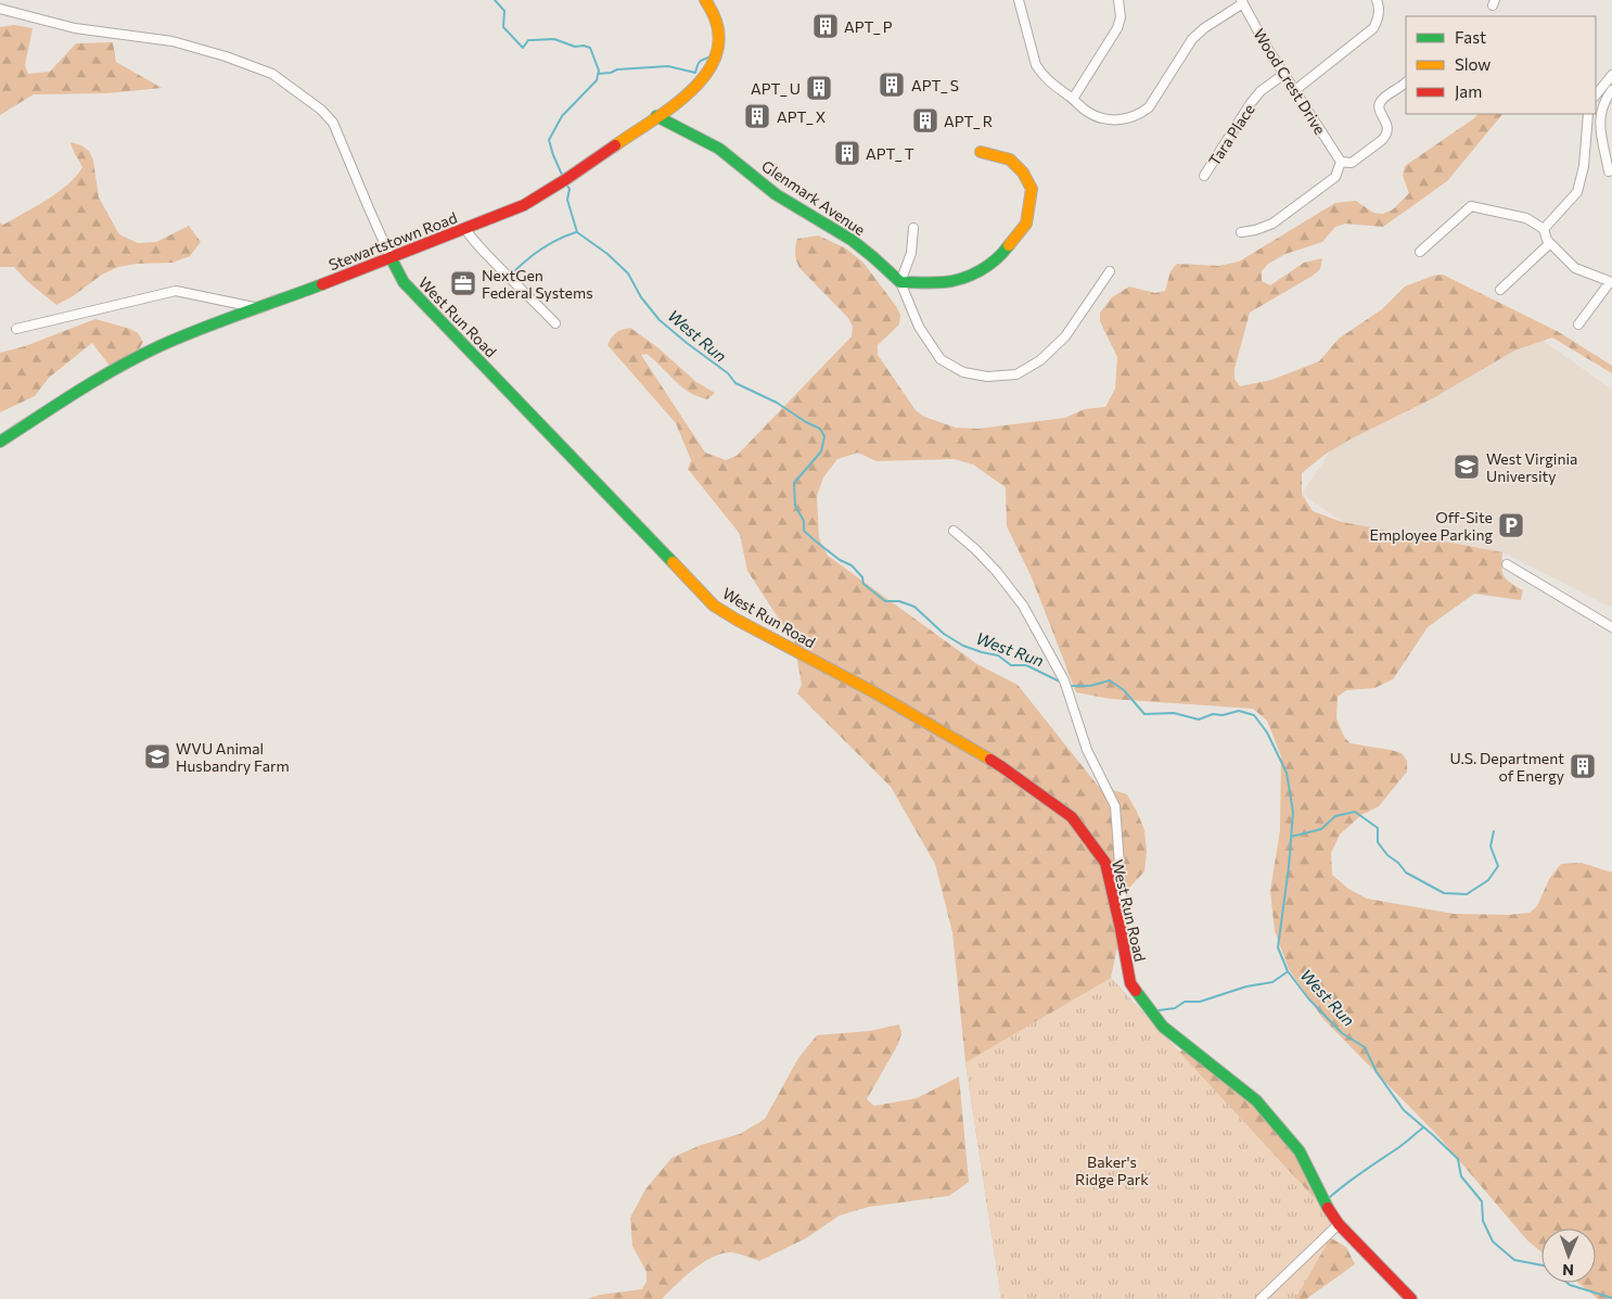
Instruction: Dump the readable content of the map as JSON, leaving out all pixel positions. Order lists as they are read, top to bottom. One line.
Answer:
{"streets":{"street":["Wood Crest Drive","Tara Place","Glenmark Avenue","Stewartstown Road","West Run Road"]},"crossings":[["Wood Crest Drive","Tara Place"],["Glenmark Avenue","Stewartstown Road"],["Stewartstown Road","West Run Road"]],"water":["West Run"],"parks":["Baker's Ridge Park"],"places":{"building":["APT_ P","APT_ S","APT_ U","APT_ X","APT_ R","APT_ T","U.S. Department of Energy"],"office":["NextGen Federal Systems"],"school or university":["West Virginia University","WVU Animal Husbandry Farm"],"parking":["Off-Site Employee Parking"]},"legend":["Fast","Slow","Jam"],"north":"bottom"}
